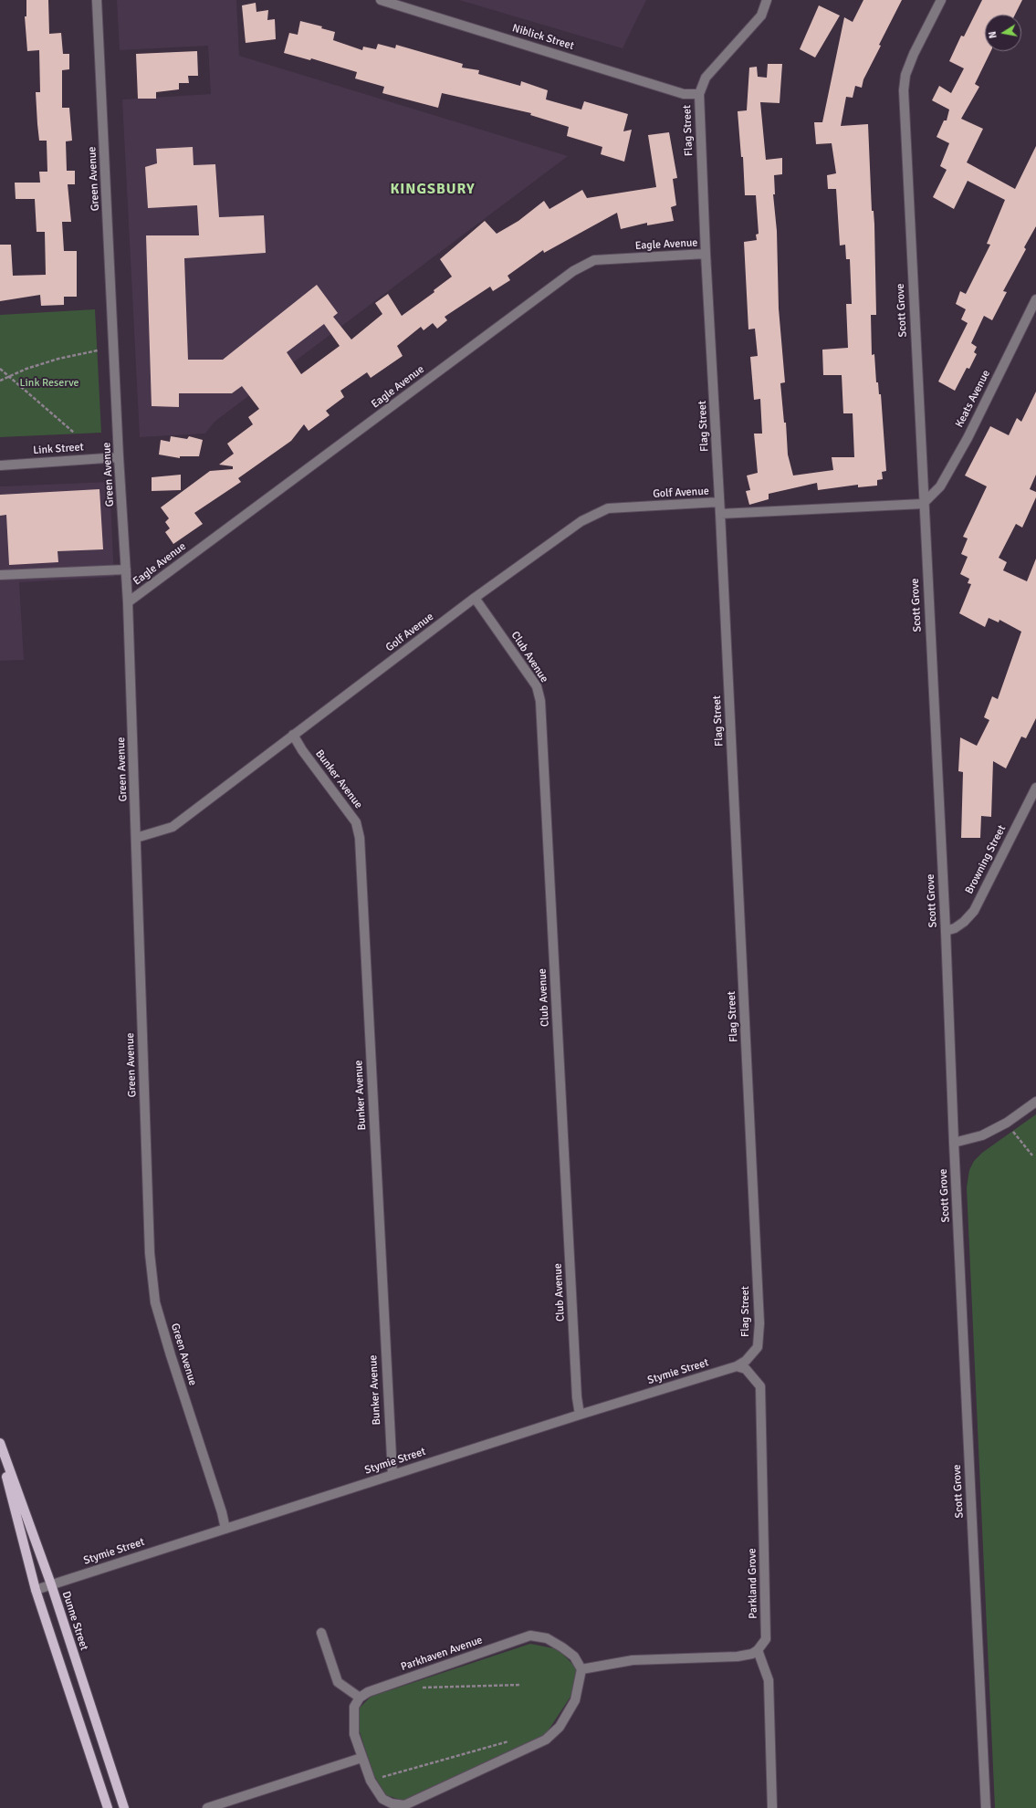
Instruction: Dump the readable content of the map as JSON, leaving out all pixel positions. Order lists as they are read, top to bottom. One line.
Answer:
{"streets":{"main road":["Dunne Street"],"street":["Niblick Street","Flag Street","Green Avenue","Eagle Avenue","Scott Grove","Keats Avenue","Link Street","Golf Avenue","Club Avenue","Bunker Avenue","Browning Street","Stymie Street","Parkland Grove","Parkhaven Avenue"]},"crossings":[["Niblick Street","Flag Street"],["Flag Street","Eagle Avenue"],["Flag Street","Golf Avenue"],["Flag Street","Stymie Street"],["Green Avenue","Eagle Avenue"],["Green Avenue","Link Street"],["Green Avenue","Golf Avenue"],["Green Avenue","Stymie Street"],["Scott Grove","Keats Avenue"],["Scott Grove","Browning Street"],["Golf Avenue","Club Avenue"],["Golf Avenue","Bunker Avenue"],["Club Avenue","Stymie Street"],["Bunker Avenue","Stymie Street"],["Stymie Street","Parkland Grove"],["Stymie Street","Dunne Street"]],"districts":["KINGSBURY"],"parks":["Link Reserve"],"north":"left"}
